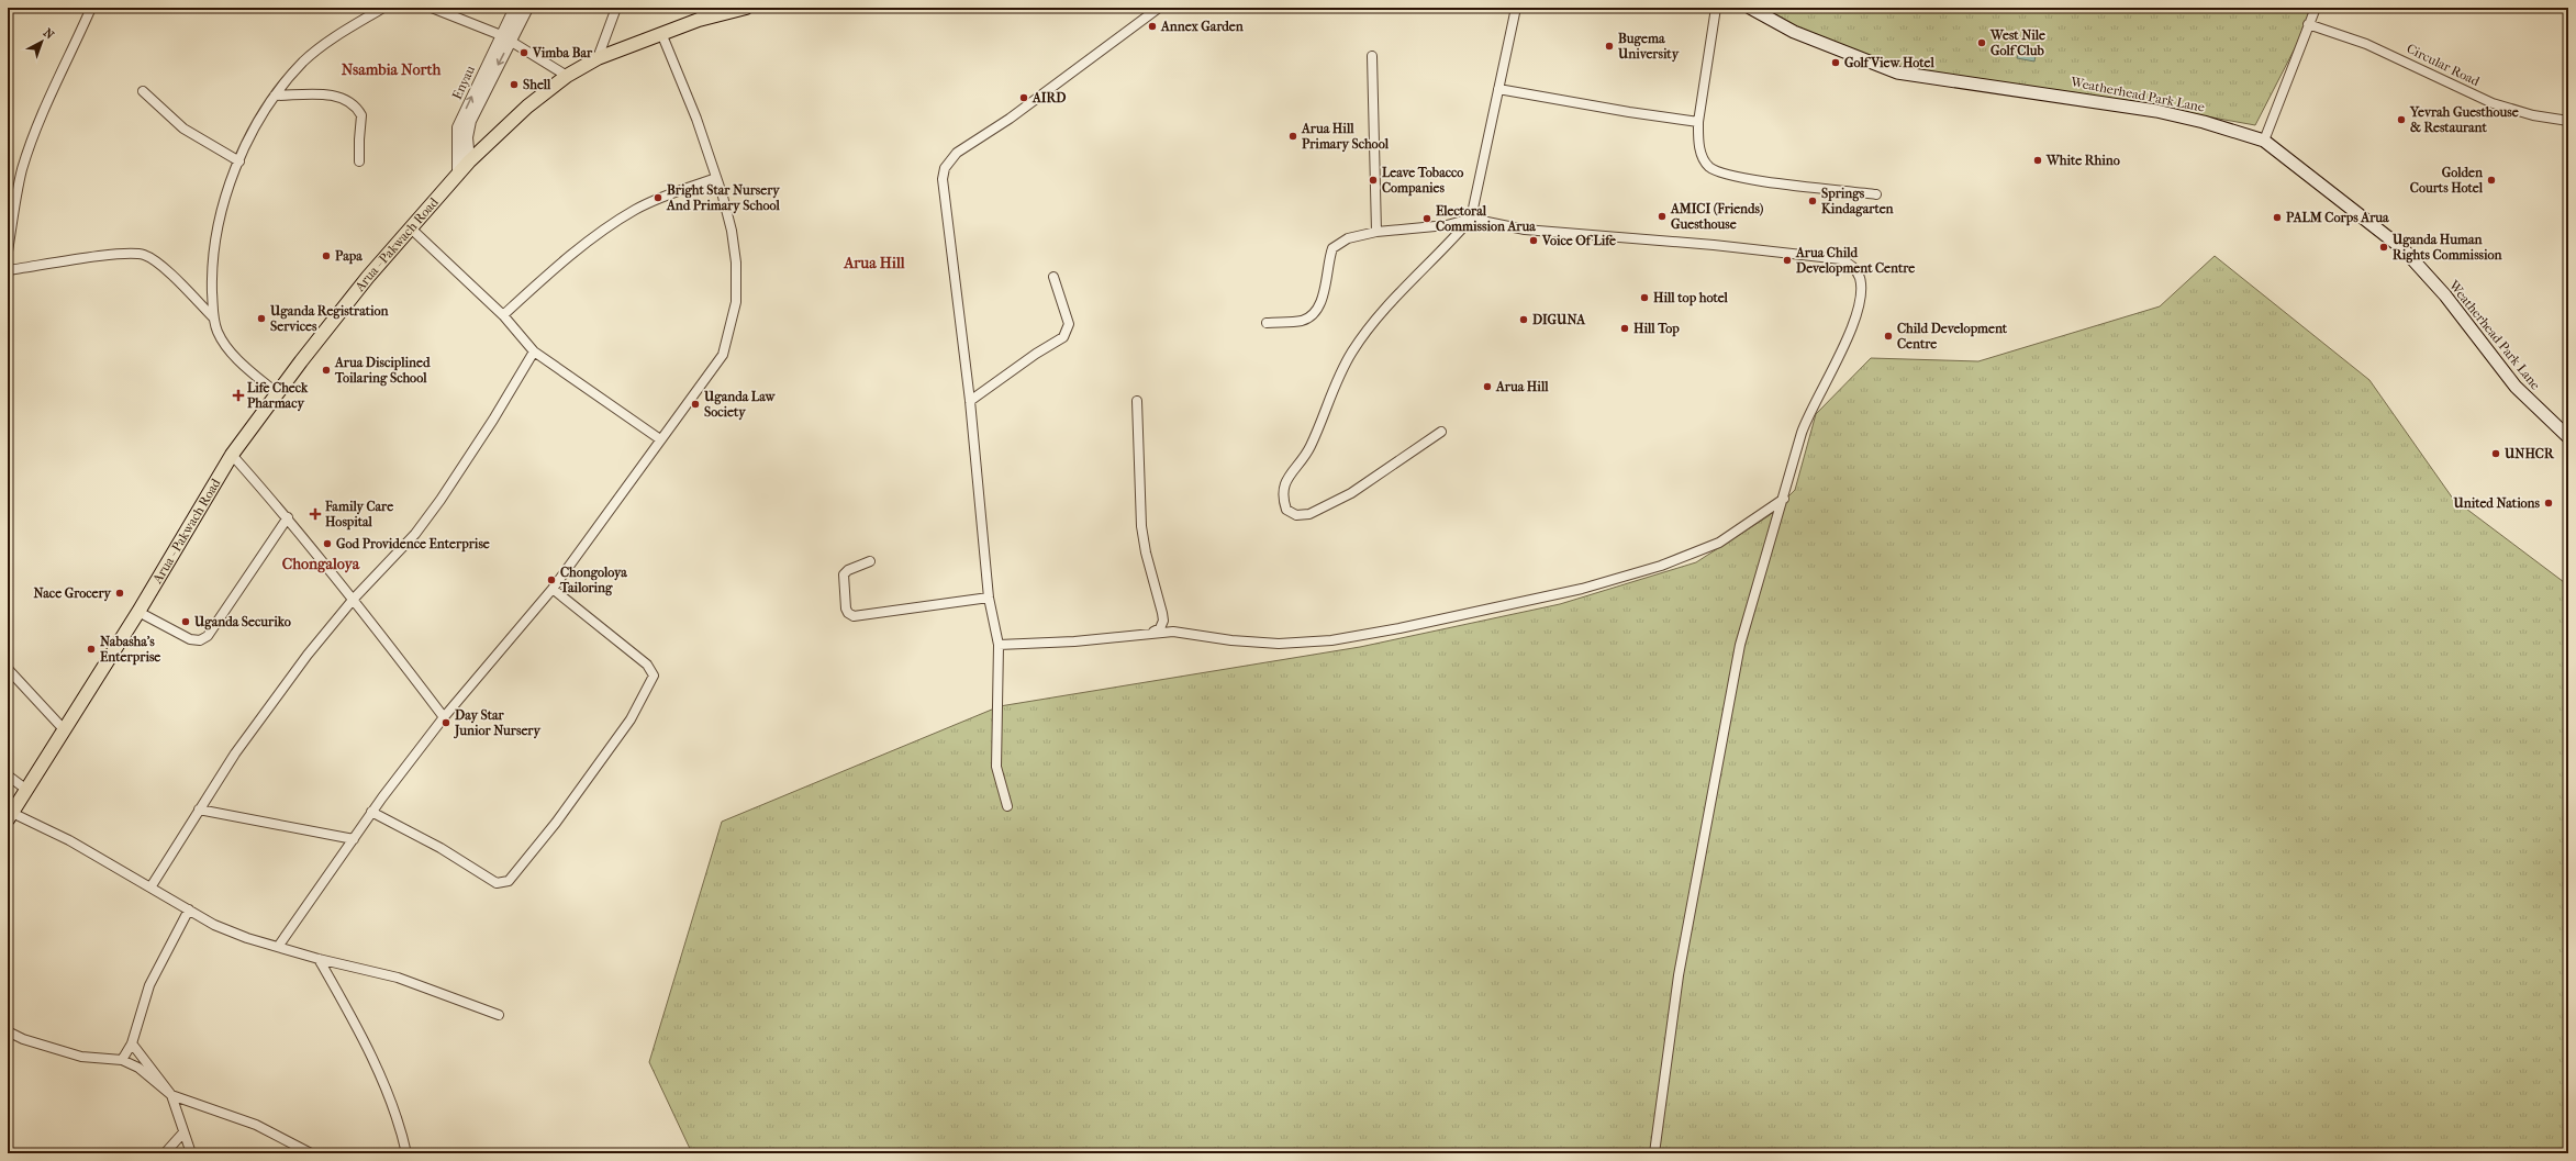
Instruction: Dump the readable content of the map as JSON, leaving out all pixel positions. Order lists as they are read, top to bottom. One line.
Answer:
{"streets":{"main road":["Weatherhead Park Lane","Arua - Pakwach Road"],"street":["Circular Road","Enyau"]},"crossings":[["Enyau","Arua - Pakwach Road"]],"districts":["Nsambia North","Arua Hill","Chongaloya"],"places":{"other":["Annex Garden","West Nile Golf Club","Bugema University","Vimba Bar","Golf View Hotel","Shell","AIRD","Yevrah Guesthouse & Restaurant","Arua Hill Primary School","White Rhino","Leave Tobacco Companies","Golden Courts Hotel","Bright Star Nursery And Primary School","Springs Kindagarten","AMICI (Friends) Guesthouse","PALM Corps Arua","Electoral Commission Arua","Voice Of Life","Uganda Human Rights Commission","Papa","Arua Child Development Centre","Hill top hotel","Uganda Registration Services","DIGUNA","Hill Top","Child Development Centre","Arua Disciplined Toilaring School","Arua Hill","Uganda Law Society","UNHCR","United Nations","God Providence Enterprise","Chongoloya Tailoring","Nace Grocery","Uganda Securiko","Nabasha's Enterprise","Day Star Junior Nursery"],"health":["Life Check Pharmacy","Family Care Hospital"]},"north":"top right"}
